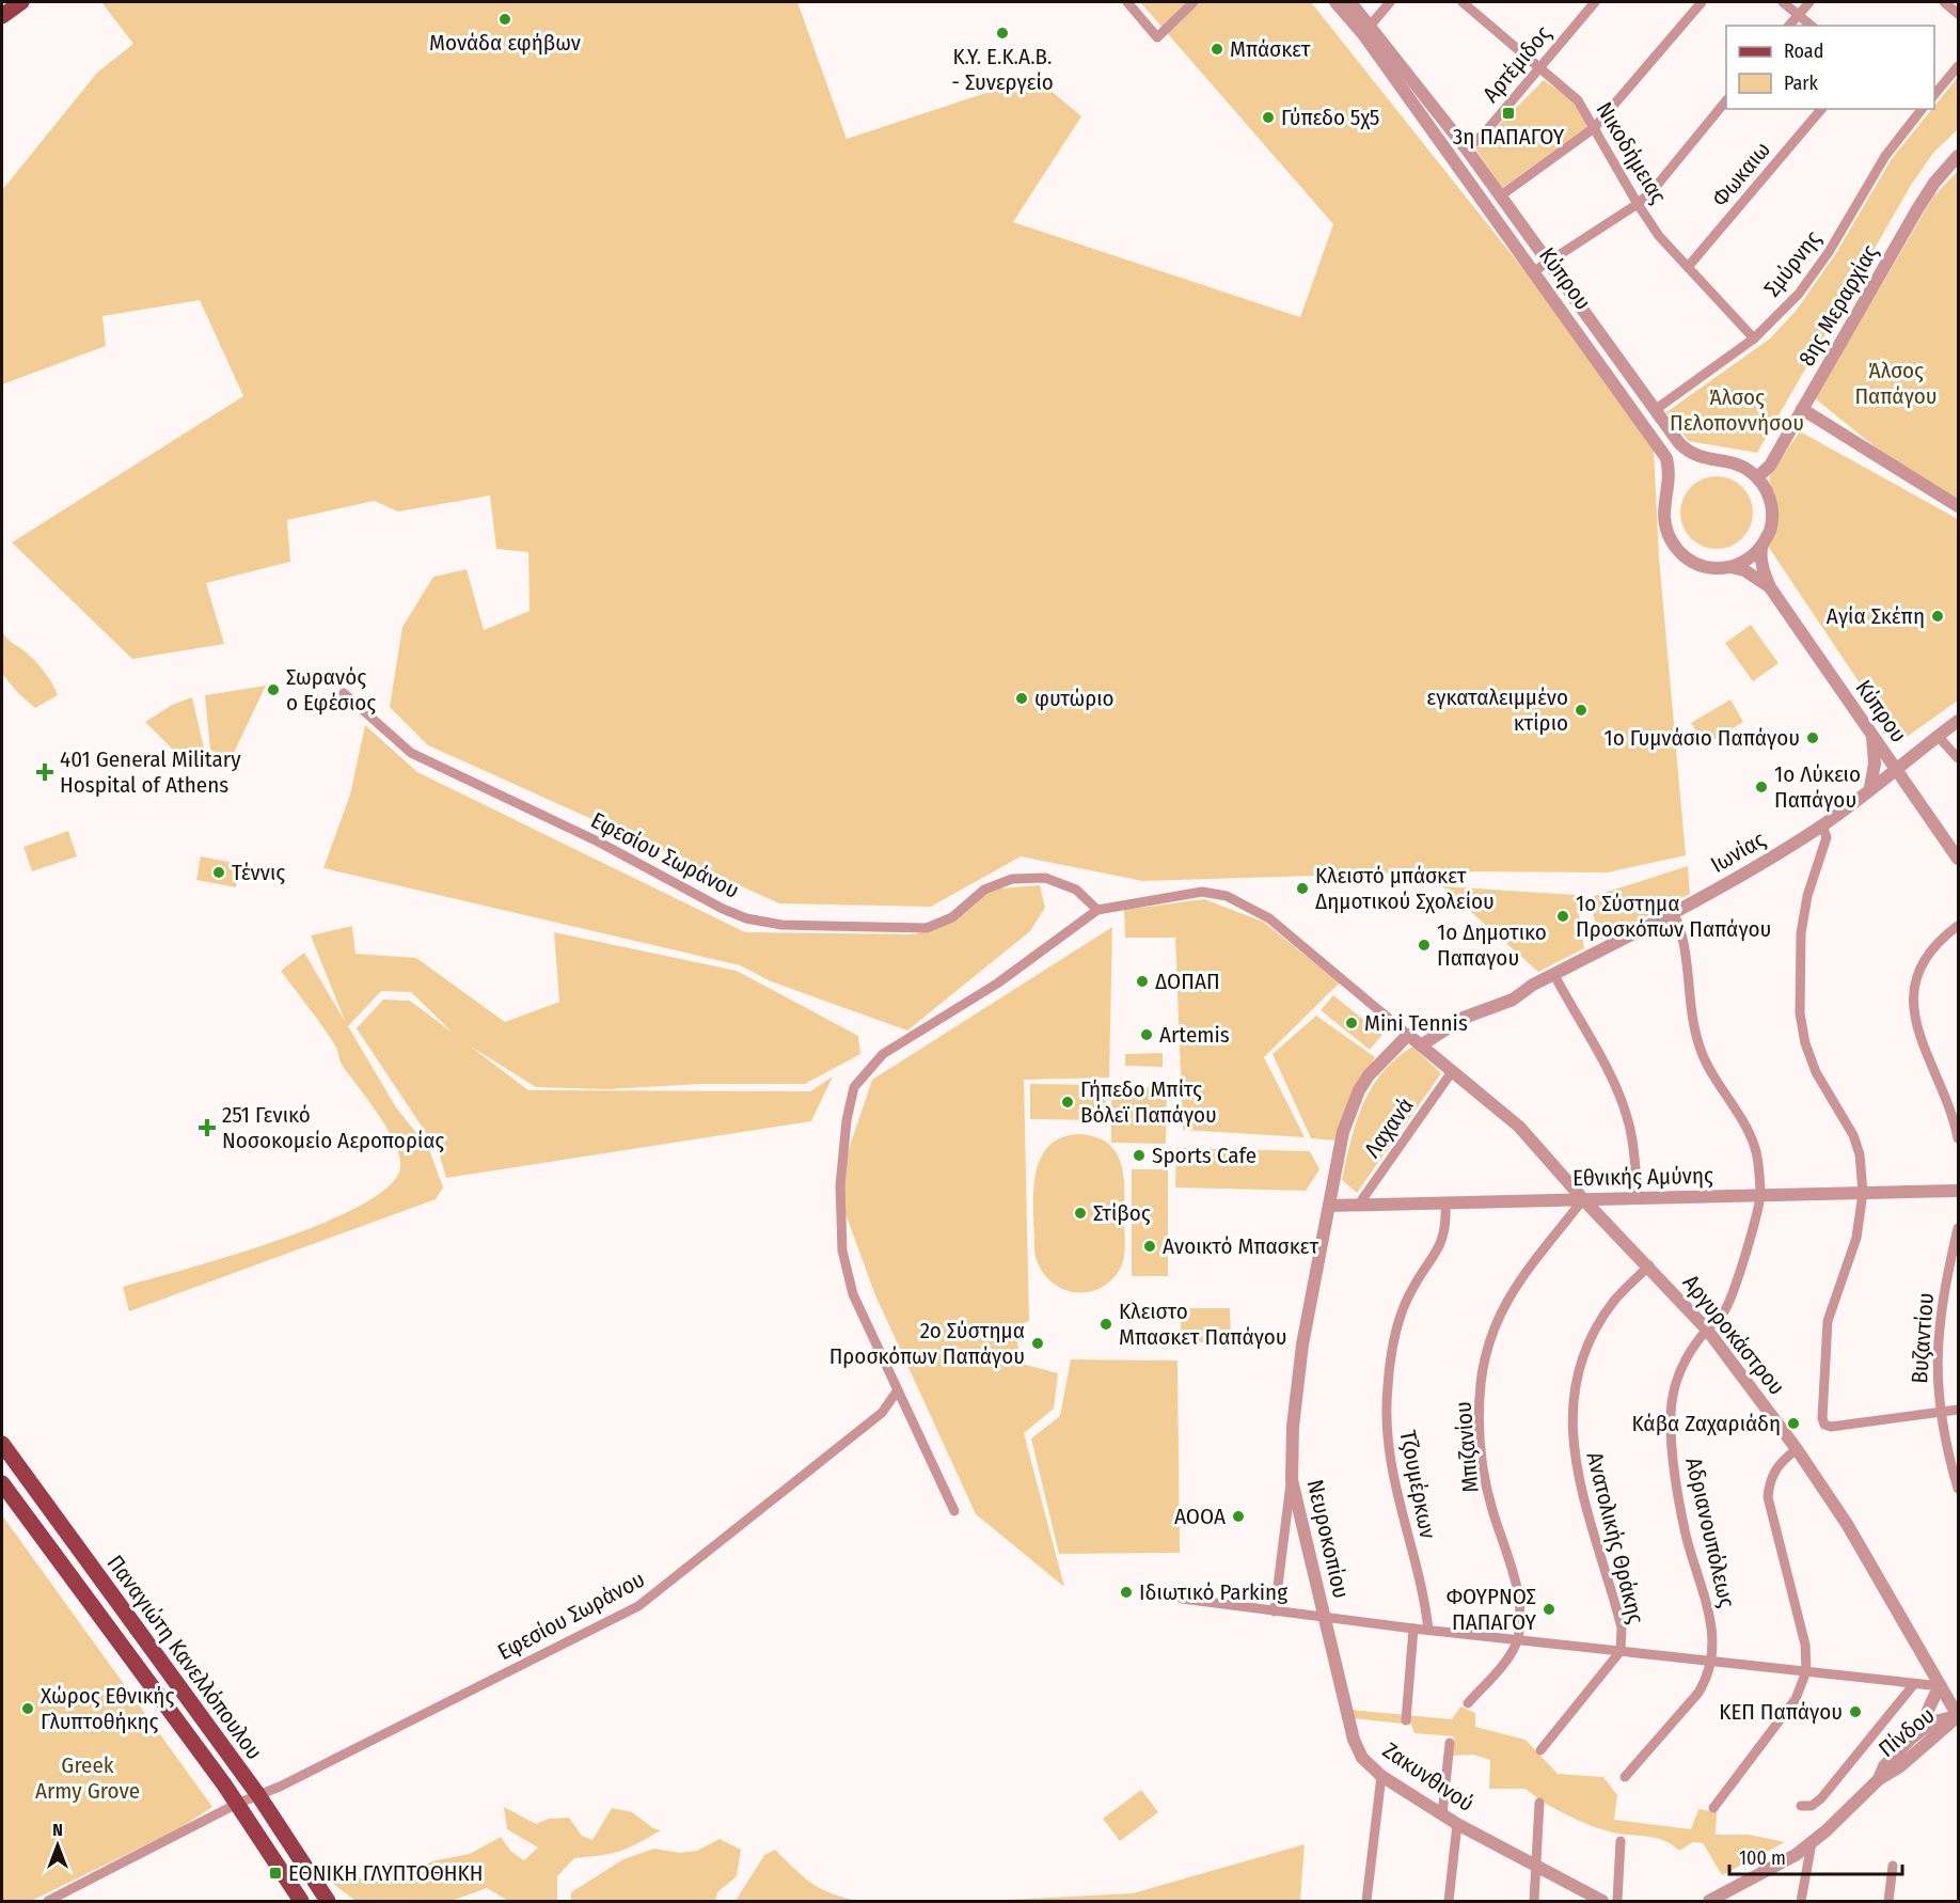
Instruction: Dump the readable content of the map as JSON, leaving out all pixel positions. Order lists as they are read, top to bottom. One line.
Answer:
{"streets":{"main road":["Παναγιώτη Κανελλόπουλου"],"street":["Αρτέμιδος","Νικοδήμειας","Φωκαιω","Σμύρνης","Κύπρου","8ης Μεραρχίας","Ιωνίας","Εφεσίου Σωράνου","Λαχανά","Εθνικής Αμύνης","Αργυροκάστρου","Βυζαντίου","Μπιζανίου","Τζουμέρκων","Αδριανουπόλεως","Ανατολικής Θράκης","Νευροκοπίου","Πίνδου","Ζακυνθινού"]},"crossings":[["Αρτέμιδος","Νικοδήμειας"],["Αρτέμιδος","Κύπρου"],["Νικοδήμειας","Φωκαιω"],["Νικοδήμειας","Σμύρνης"],["Σμύρνης","Κύπρου"],["Κύπρου","8ης Μεραρχίας"],["Κύπρου","Ιωνίας"],["Ιωνίας","Αργυροκάστρου"],["Ιωνίας","Αδριανουπόλεως"],["Εφεσίου Σωράνου","Παναγιώτη Κανελλόπουλου"],["Λαχανά","Εθνικής Αμύνης"],["Λαχανά","Αργυροκάστρου"],["Εθνικής Αμύνης","Αργυροκάστρου"],["Εθνικής Αμύνης","Μπιζανίου"],["Εθνικής Αμύνης","Τζουμέρκων"],["Εθνικής Αμύνης","Αδριανουπόλεως"],["Εθνικής Αμύνης","Νευροκοπίου"],["Αργυροκάστρου","Μπιζανίου"],["Αργυροκάστρου","Αδριανουπόλεως"],["Αργυροκάστρου","Ανατολικής Θράκης"],["Αργυροκάστρου","Νευροκοπίου"],["Αργυροκάστρου","Πίνδου"],["Νευροκοπίου","Ζακυνθινού"]],"parks":["Άλσος Παπάγου","Άλσος Πελοποννήσου","Greek Army Grove"],"places":{"other":["Μονάδα εφήβων","Κ.Υ. Ε.Κ.Α.Β. - Συνεργείο","Μπάσκετ","Γύπεδο 5χ5","Αγία Σκέπη","Σωρανός ο Εφέσιος","φυτώριο","εγκαταλειμμένο κτίριο","1ο Γυμνάσιο Παπάγου","1ο Λύκειο Παπάγου","Τέννις","Κλειστό μπάσκετ Δημοτικού Σχολείου","1ο Σύστημα Προσκόπων Παπάγου","1ο Δημοτικο Παπαγου","ΔΟΠΑΠ","Mini Tennis","Artemis","Γήπεδο Μπίτς Βόλεϊ Παπάγου","Sports Cafe","Στίβος","Ανοικτό Μπασκετ","Κλειστο Μπασκετ Παπάγου","2ο Σύστημα Προσκόπων Παπάγου","Κάβα Ζαχαριάδη","AOOA","Ιδιωτικό Parking","ΦΟΥΡΝΟΣ ΠΑΠΑΓΟΥ","Χώρος Εθνικής Γλυπτοθήκης","ΚΕΠ Παπάγου"],"transit":["3η ΠΑΠΑΓΟΥ","ΕΘΝΙΚΗ ΓΛΥΠΤΟΘΗΚΗ"],"health":["401 General Military Hospital of Athens","251 Γενικό Νοσοκομείο Αεροπορίας"]},"legend":["Road","Park"],"scale_bar":"100 m","north":"top"}
